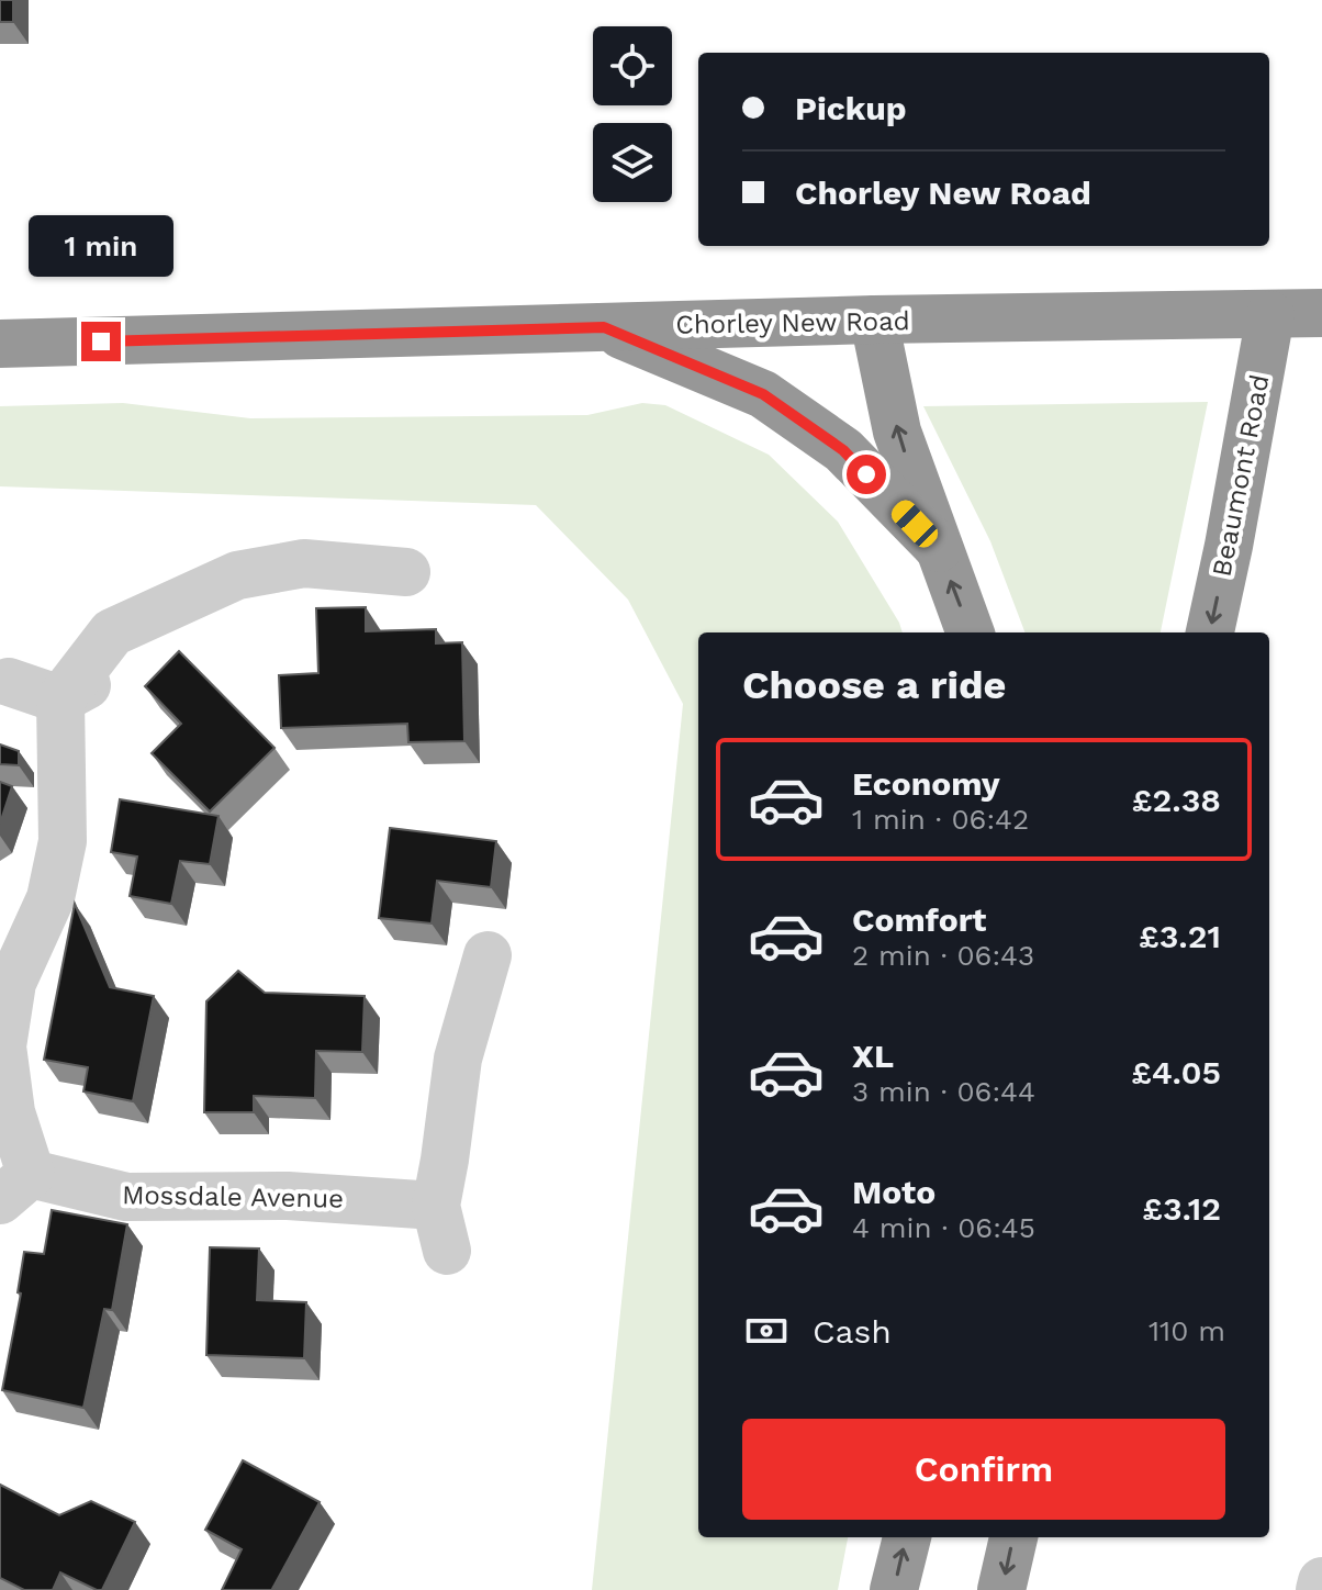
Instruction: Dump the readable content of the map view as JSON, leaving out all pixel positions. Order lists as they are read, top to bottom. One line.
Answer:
{"streets":{"highway":["Chorley New Road","Beaumont Road"],"street":["Mossdale Avenue"]},"crossings":[["Chorley New Road","Beaumont Road"]],"one_way":["Beaumont Road"],"page":{"banner":["Pickup","Chorley New Road"],"bubble":"1 min","heading":"Choose a ride","list":[{"name":"Economy","note":"1 min · 06:42","value":"£2.38"},{"name":"Comfort","note":"2 min · 06:43","value":"£3.21"},{"name":"XL","note":"3 min · 06:44","value":"£4.05"},{"name":"Moto","note":"4 min · 06:45","value":"£3.12"}],"pay":["Cash","110 m"],"buttons":"Confirm"}}
